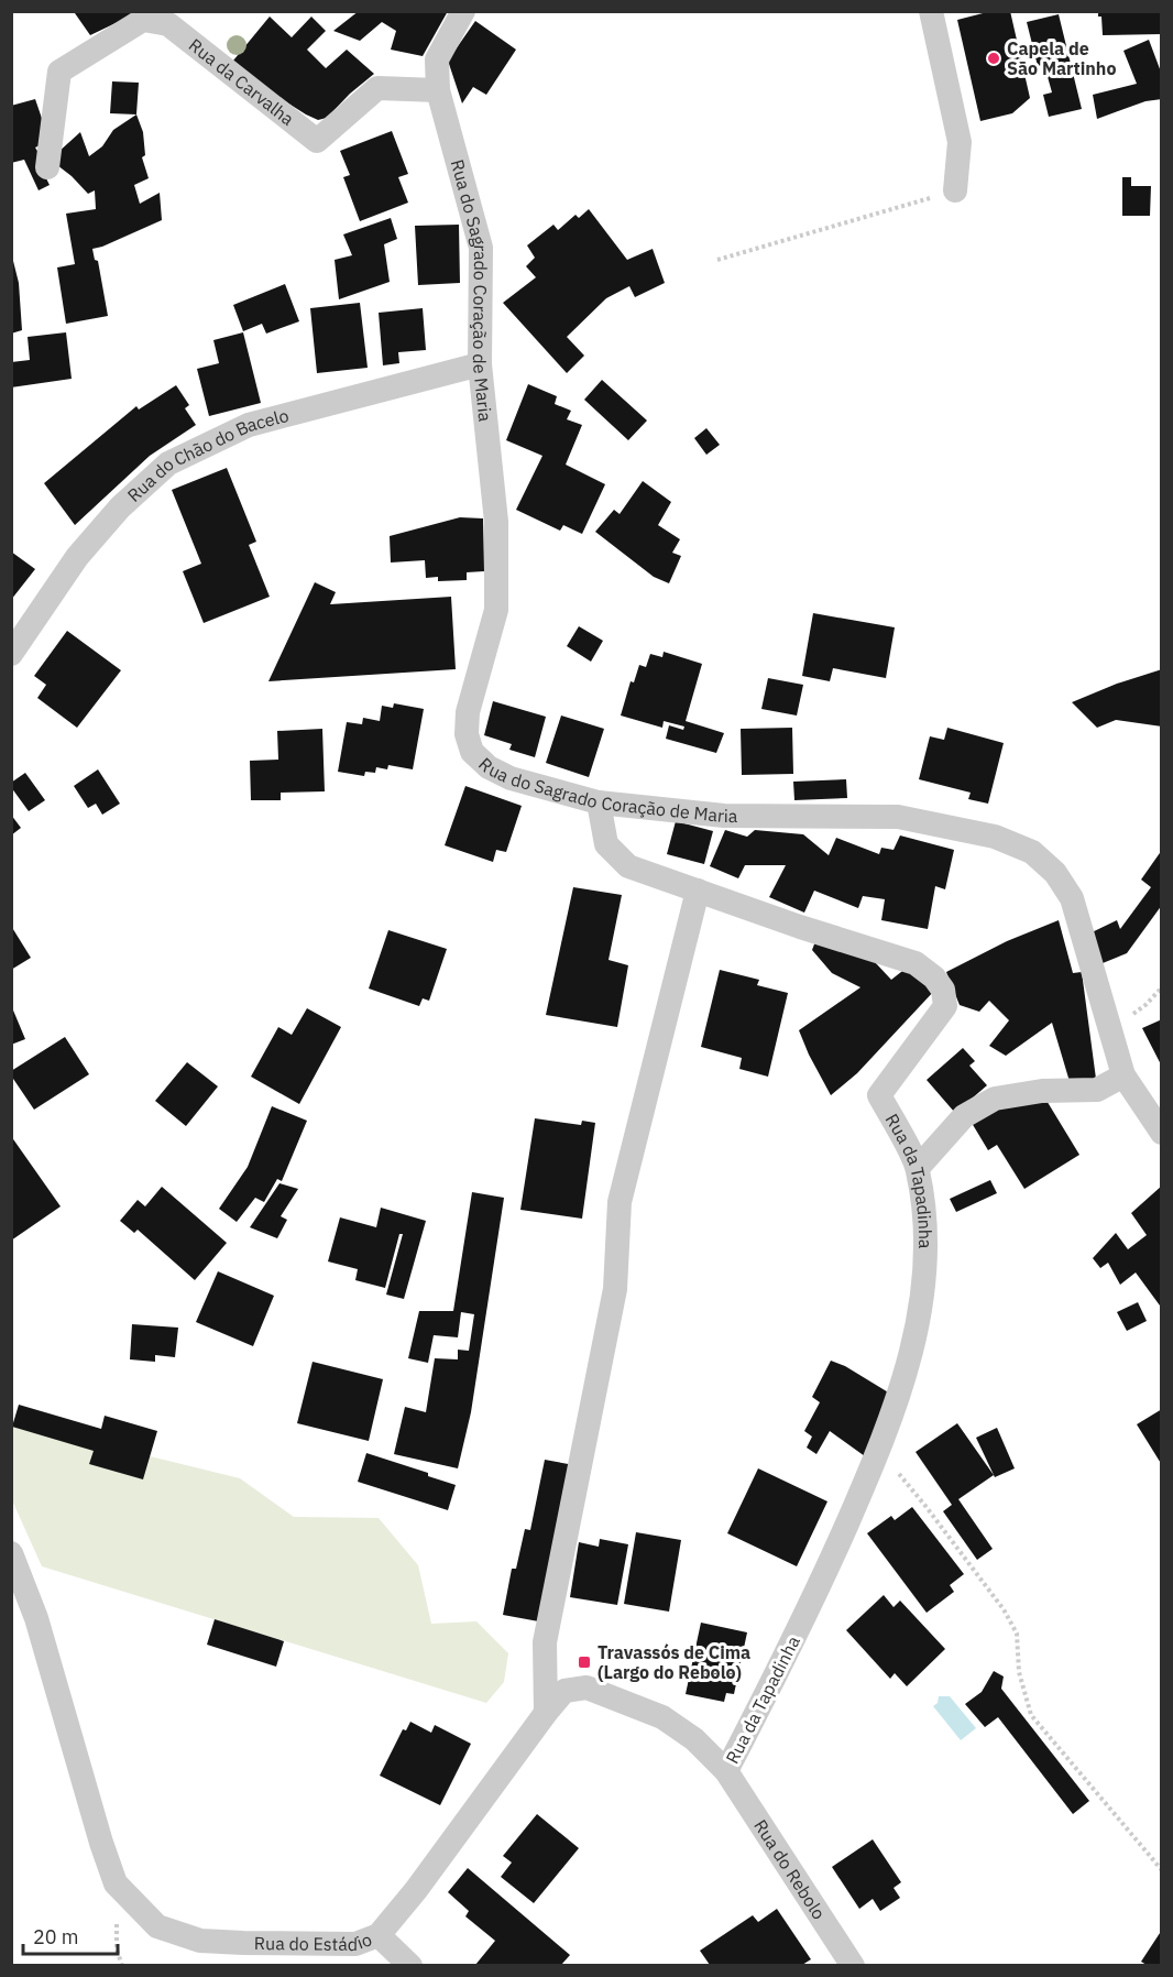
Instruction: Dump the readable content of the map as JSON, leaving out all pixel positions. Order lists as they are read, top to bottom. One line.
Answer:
{"streets":{"street":["Rua da Carvalha","Rua do Sagrado Coração de Maria","Rua do Chão do Bacelo","Rua da Tapadinha","Rua do Rebolo","Rua do Estádio"]},"crossings":[["Rua da Carvalha","Rua do Sagrado Coração de Maria"],["Rua do Sagrado Coração de Maria","Rua do Chão do Bacelo"],["Rua do Sagrado Coração de Maria","Rua da Tapadinha"],["Rua da Tapadinha","Rua do Rebolo"],["Rua da Tapadinha","Rua do Estádio"],["Rua do Rebolo","Rua do Estádio"]],"places":{"other":["Capela de São Martinho"],"transit":["Travassós de Cima (Largo do Rebolo)"]},"scale_bar":"20 m"}
